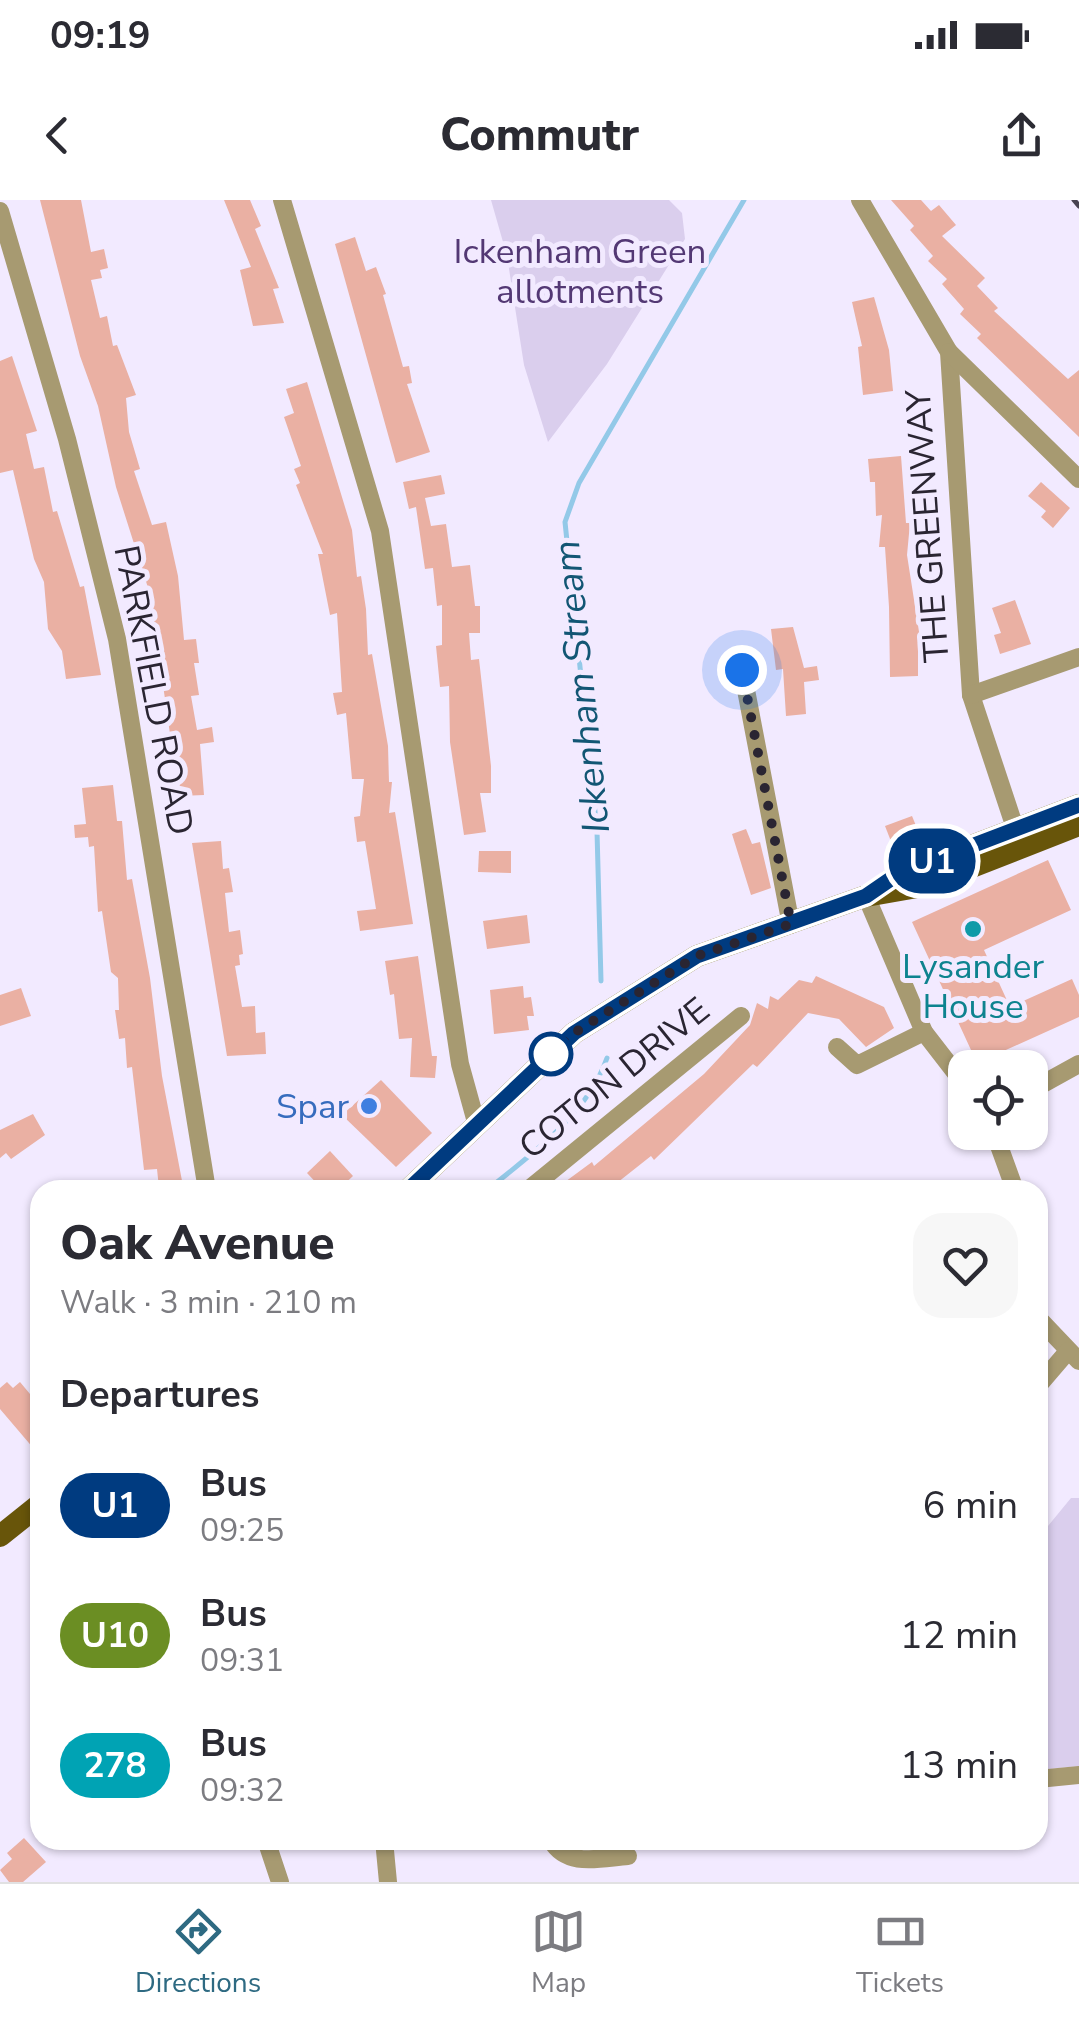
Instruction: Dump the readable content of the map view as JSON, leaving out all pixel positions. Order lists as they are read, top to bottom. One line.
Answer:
{"streets":{"street":["THE GREENWAY","PARKFIELD ROAD","COTON DRIVE"]},"water":["Ickenham Stream"],"parks":["Ickenham Green allotments"],"places":["Lysander House","Spar"],"lines":["bus line U1"],"page":{"status":"09:19","header":"Commutr","on_map":"U1","heading":[["Oak Avenue","Walk · 3 min · 210 m"],"Departures"],"list":[{"mark":"U1","name":"Bus","note":"09:25","value":"6 min"},{"mark":"U10","name":"Bus","note":"09:31","value":"12 min"},{"mark":"278","name":"Bus","note":"09:32","value":"13 min"}],"tabs":["Directions","Map","Tickets"]}}
